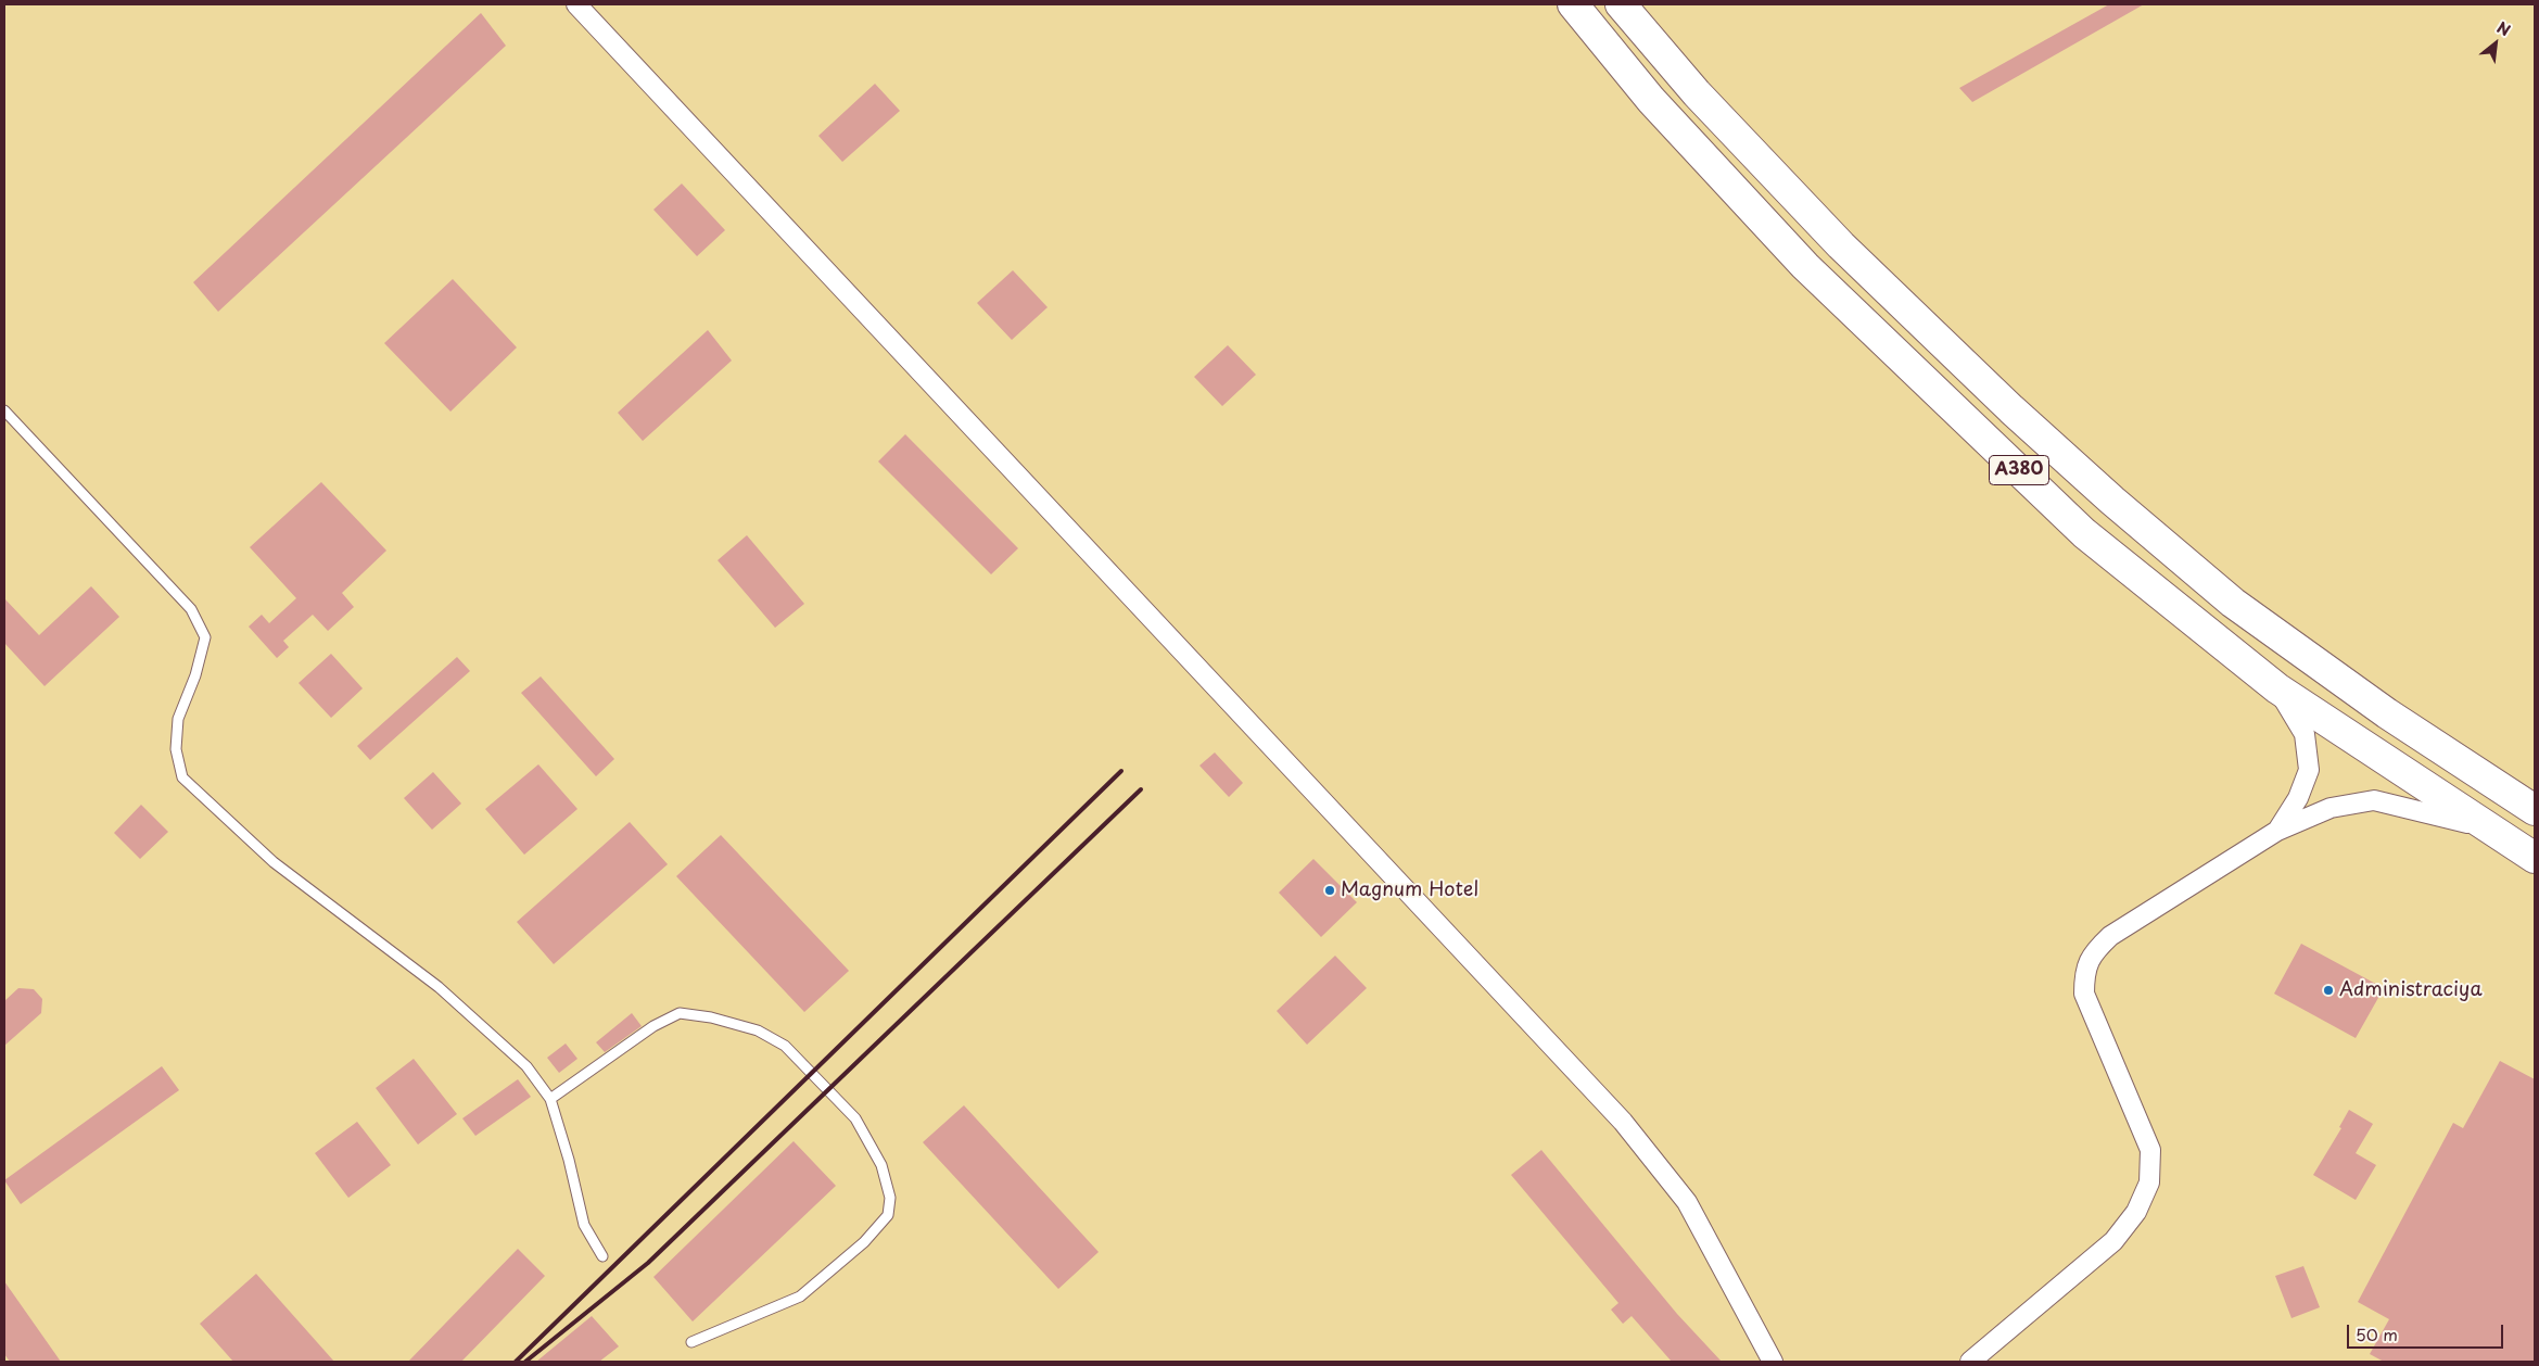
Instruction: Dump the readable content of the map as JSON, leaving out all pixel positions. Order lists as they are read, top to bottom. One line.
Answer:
{"streets":{"highway":["A380"]},"places":["Magnum Hotel","Administraciya"],"scale_bar":"50 m","north":"top right"}
